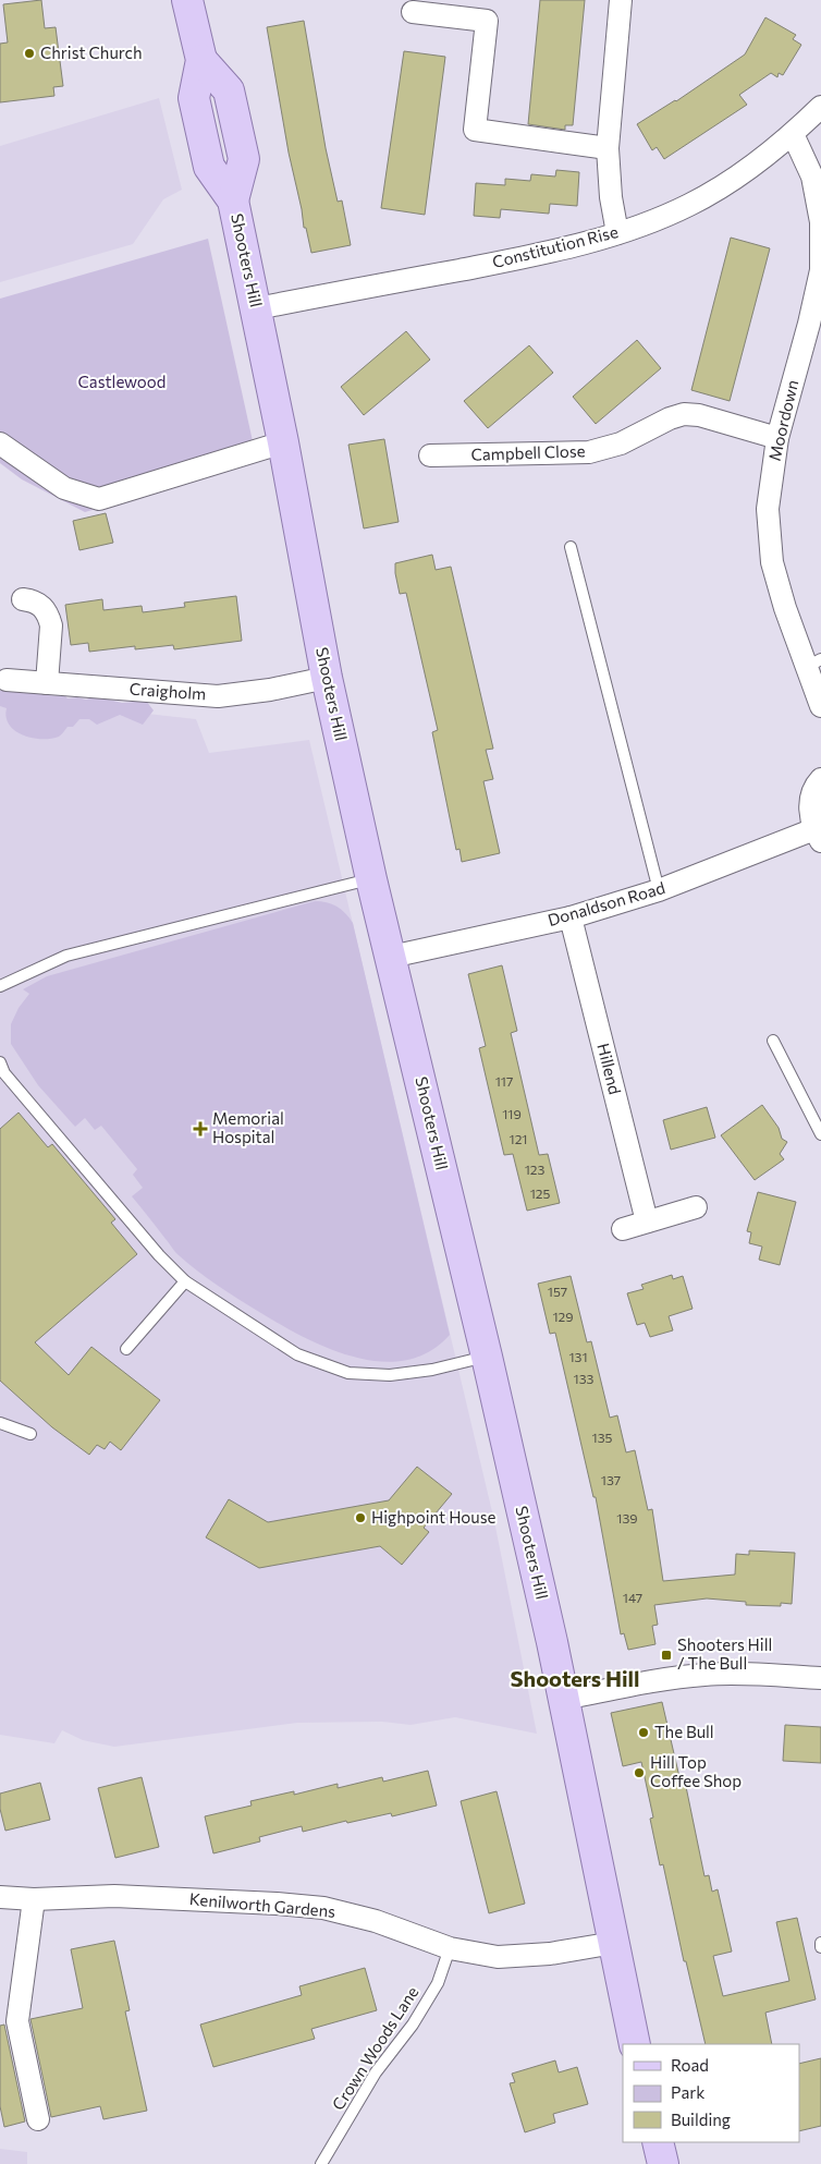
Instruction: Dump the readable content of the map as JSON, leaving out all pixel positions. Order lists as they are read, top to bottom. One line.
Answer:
{"streets":{"main road":["Shooters Hill"],"street":["Constitution Rise","Moordown","Campbell Close","Craigholm","Donaldson Road","Hillend","Kenilworth Gardens"],"lane":["Crown Woods Lane"]},"crossings":[["Constitution Rise","Shooters Hill"],["Constitution Rise","Moordown"],["Shooters Hill","Craigholm"],["Shooters Hill","Donaldson Road"],["Shooters Hill","Kenilworth Gardens"],["Moordown","Campbell Close"],["Donaldson Road","Hillend"],["Kenilworth Gardens","Crown Woods Lane"]],"districts":["Shooters Hill"],"parks":["Castlewood"],"places":{"other":["Christ Church","Highpoint House","The Bull","Hill Top Coffee Shop"],"health":["Memorial Hospital"],"transit":["Shooters Hill / The Bull"]},"house_numbers":["117","119","121","123","125","157","129","131","133","135","137","139","147"],"legend":["Road","Park","Building"]}
